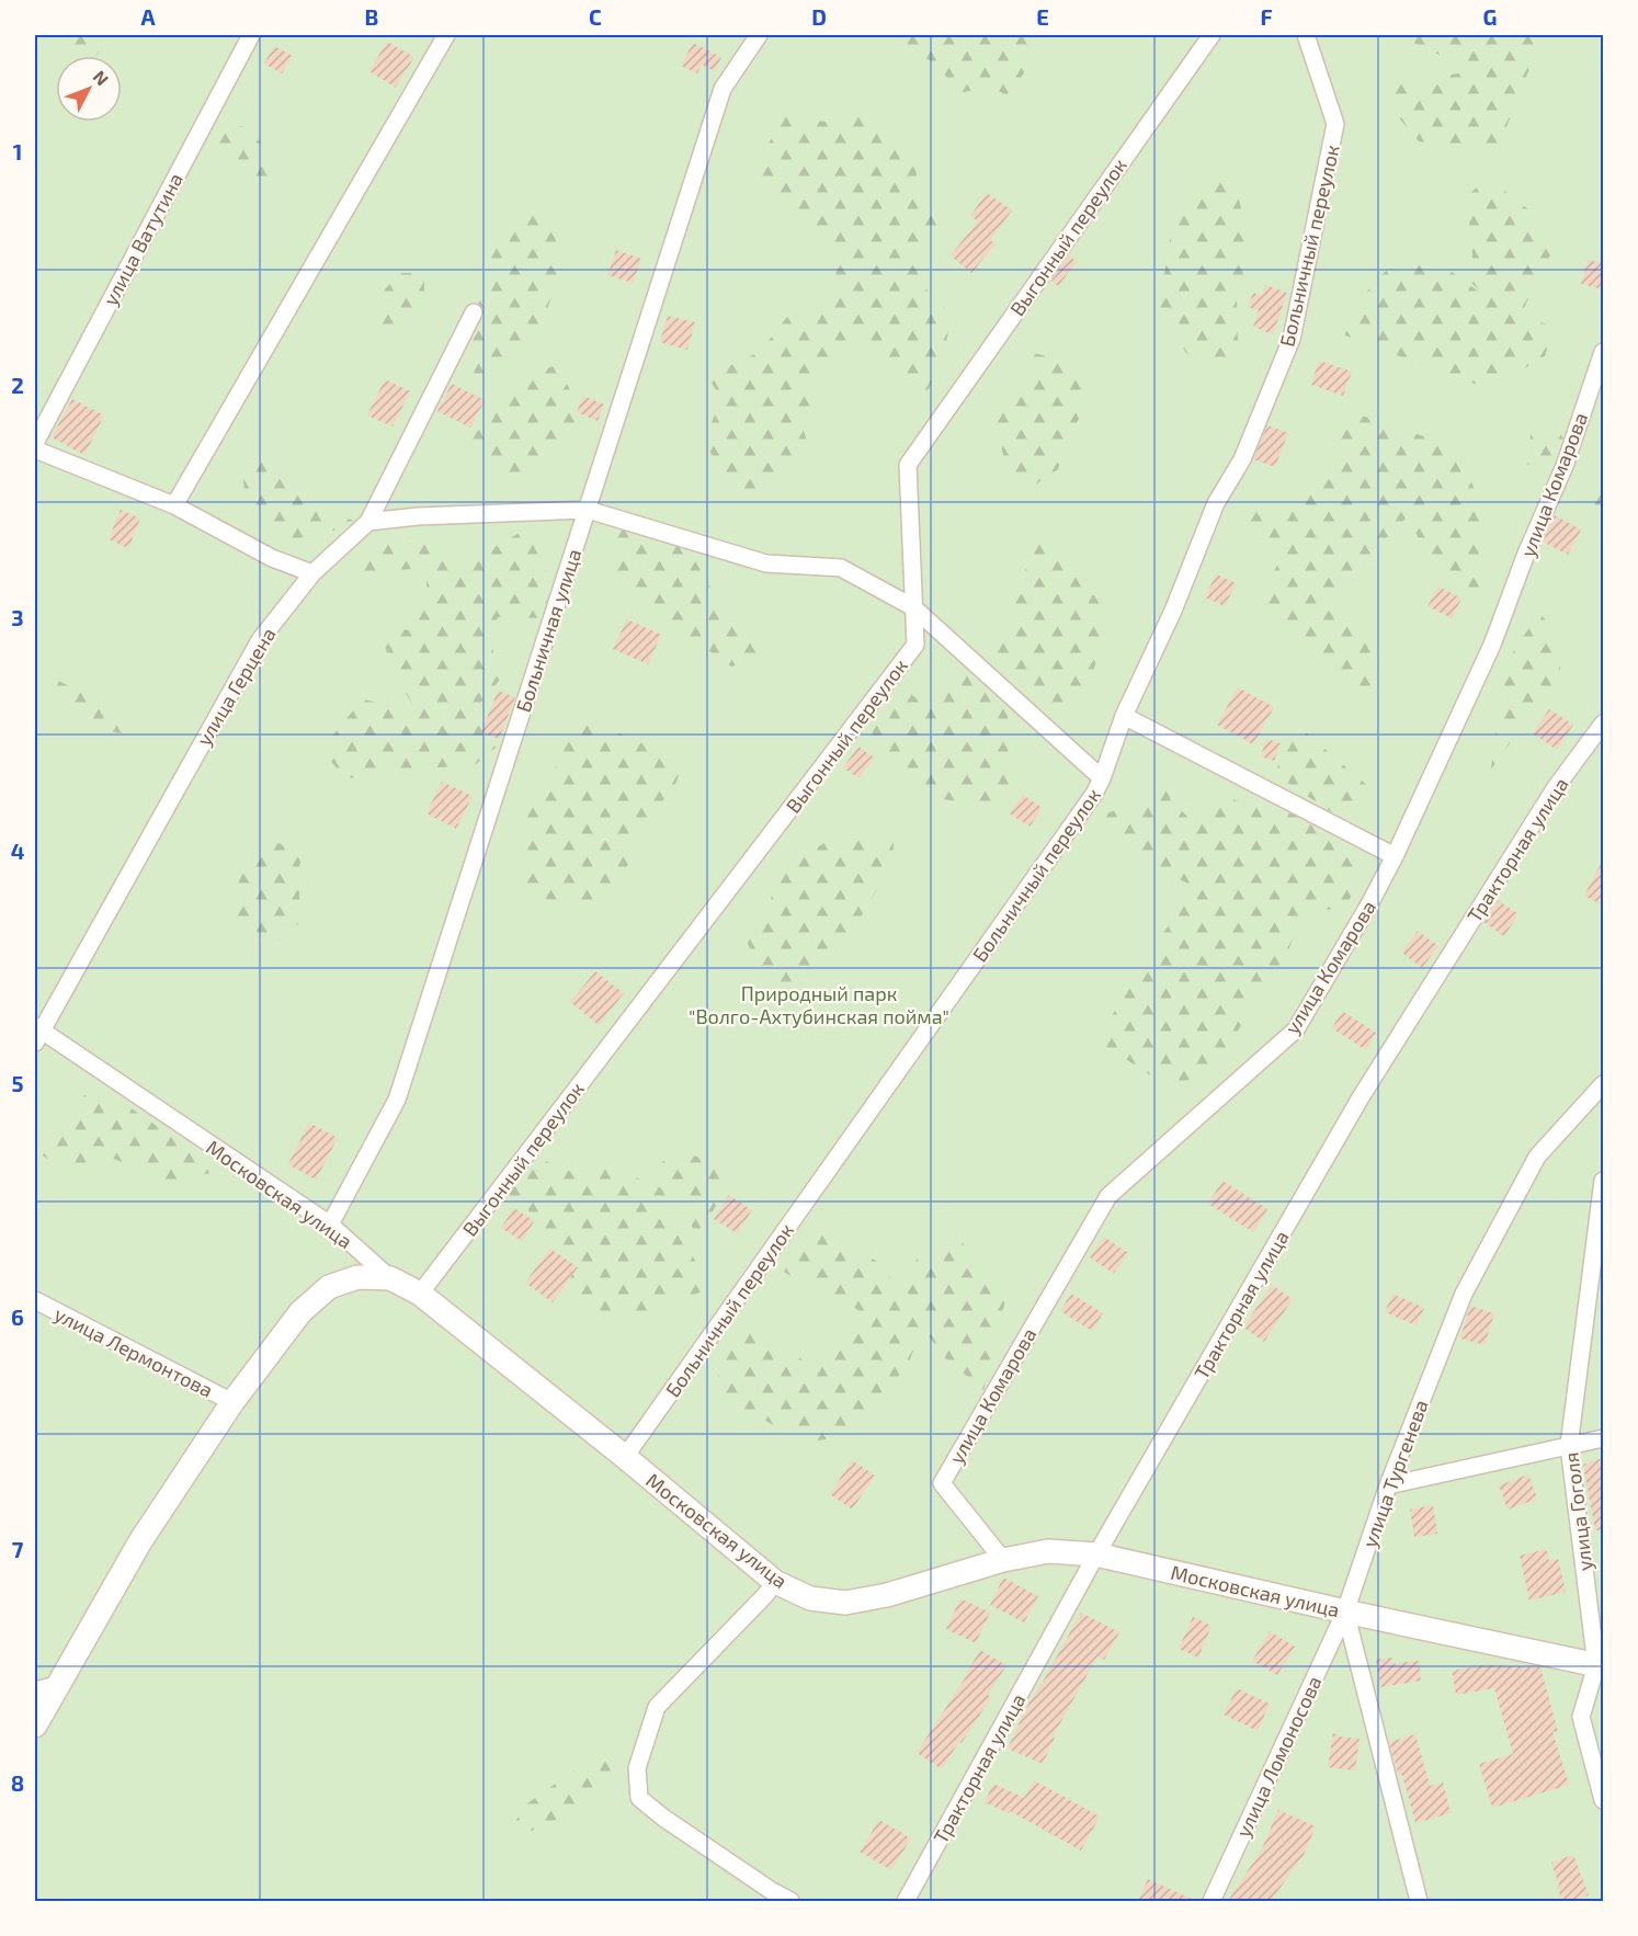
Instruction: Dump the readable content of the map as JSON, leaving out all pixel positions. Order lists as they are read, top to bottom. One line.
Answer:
{"streets":{"street":["Выгонный переулок","улица Ватутина","Больничный переулок","улица Комарова","Больничная улица","улица Герцена","Тракторная улица","Московская улица","улица Лермонтова","улица Тургенева","улица Гоголя","улица Ломоносова"]},"crossings":[["Выгонный переулок","Московская улица"],["Больничный переулок","Московская улица"],["улица Комарова","Московская улица"],["Больничная улица","Московская улица"],["улица Герцена","Московская улица"],["Тракторная улица","Московская улица"],["Московская улица","улица Тургенева"],["Московская улица","улица Гоголя"],["Московская улица","улица Ломоносова"],["улица Тургенева","улица Ломоносова"]],"parks":["Природный парк \"Волго-Ахтубинская пойма\""],"north":"top right","grid":{"columns":["A","B","C","D","E","F","G"],"rows":["1","2","3","4","5","6","7","8"]}}
